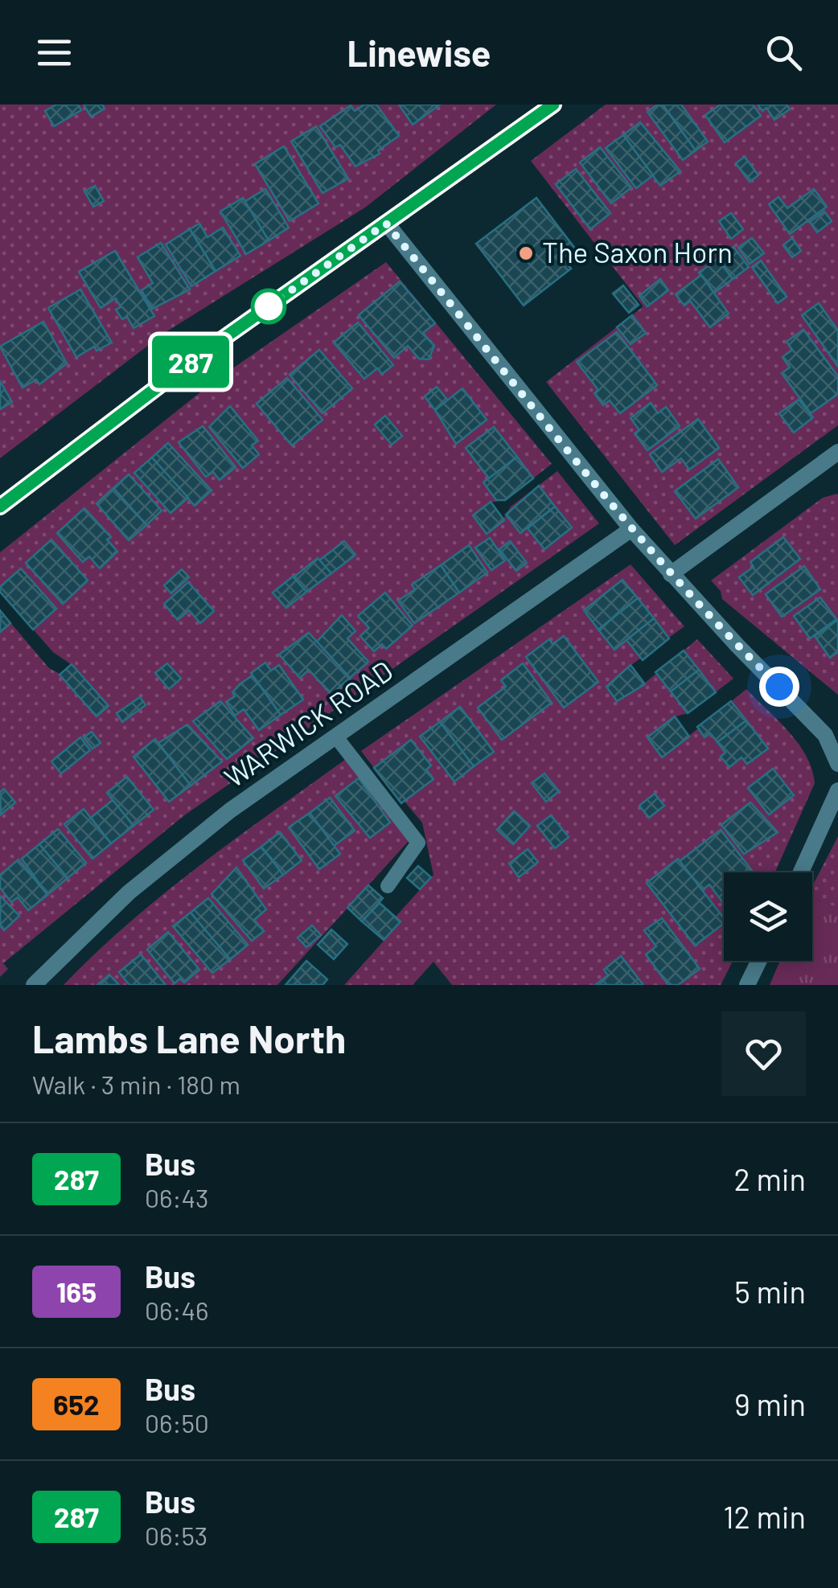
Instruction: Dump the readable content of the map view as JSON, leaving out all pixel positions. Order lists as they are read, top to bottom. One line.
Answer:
{"streets":{"street":["WARWICK ROAD"]},"places":["The Saxon Horn"],"lines":["bus line 287"],"page":{"header":"Linewise","on_map":"287","heading":["Lambs Lane North","Walk · 3 min · 180 m"],"list":[{"mark":"287","name":"Bus","note":"06:43","value":"2 min"},{"mark":"165","name":"Bus","note":"06:46","value":"5 min"},{"mark":"652","name":"Bus","note":"06:50","value":"9 min"},{"mark":"287","name":"Bus","note":"06:53","value":"12 min"}]}}
